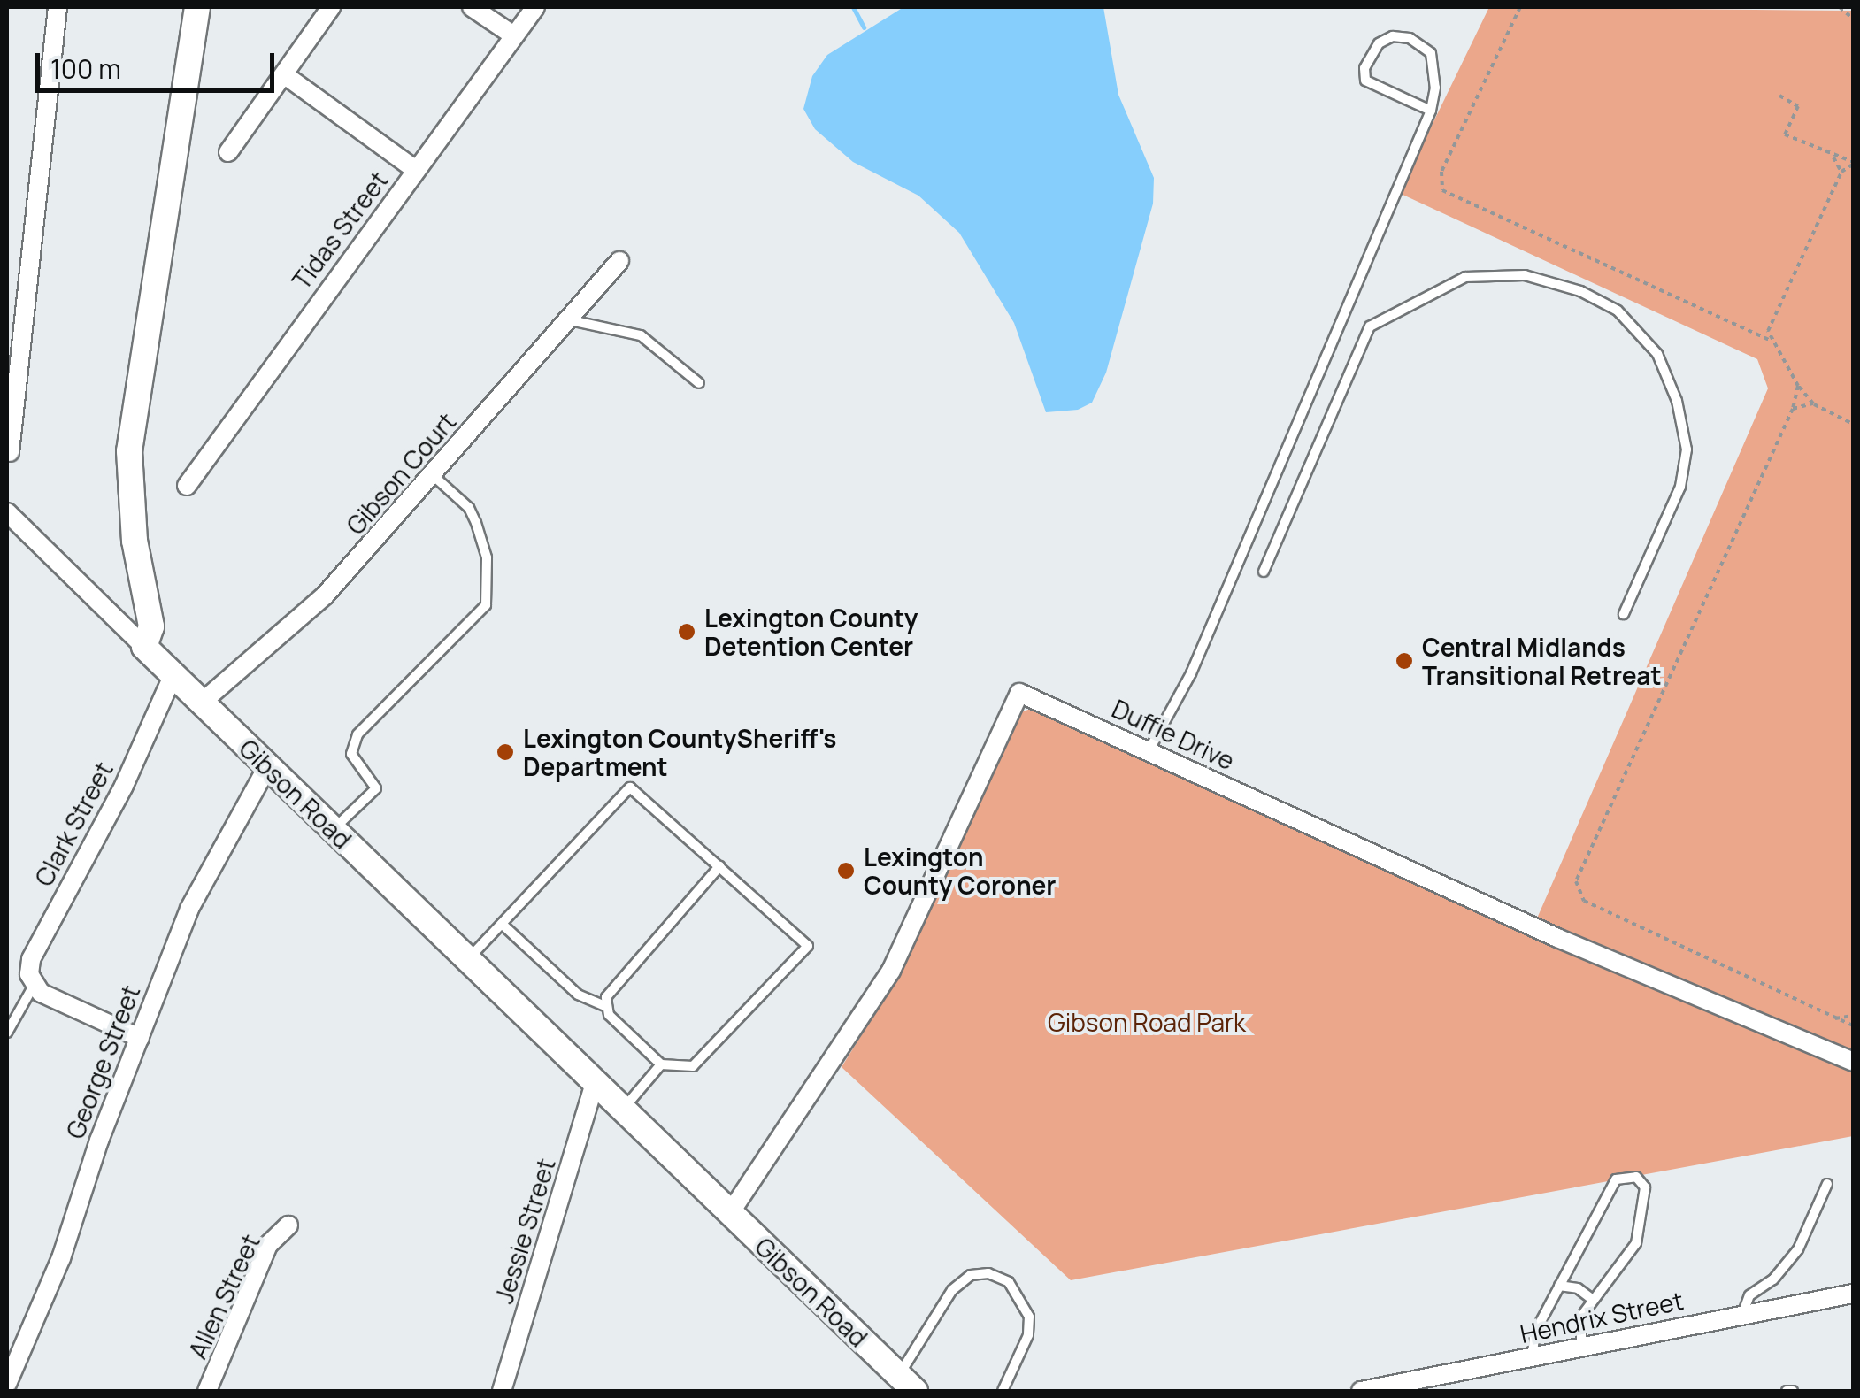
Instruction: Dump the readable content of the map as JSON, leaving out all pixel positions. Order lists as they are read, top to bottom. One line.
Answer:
{"streets":{"street":["Tidas Street","Gibson Court","Duffie Drive","Gibson Road","Clark Street","George Street","Jessie Street","Allen Street","Hendrix Street"]},"crossings":[["Gibson Court","Gibson Road"],["Duffie Drive","Gibson Road"],["Gibson Road","Clark Street"],["Gibson Road","George Street"],["Gibson Road","Jessie Street"]],"parks":["Gibson Road Park"],"places":["Lexington County Detention Center","Central Midlands Transitional Retreat","Lexington CountySheriff's Department","Lexington County Coroner"],"scale_bar":"100 m"}
